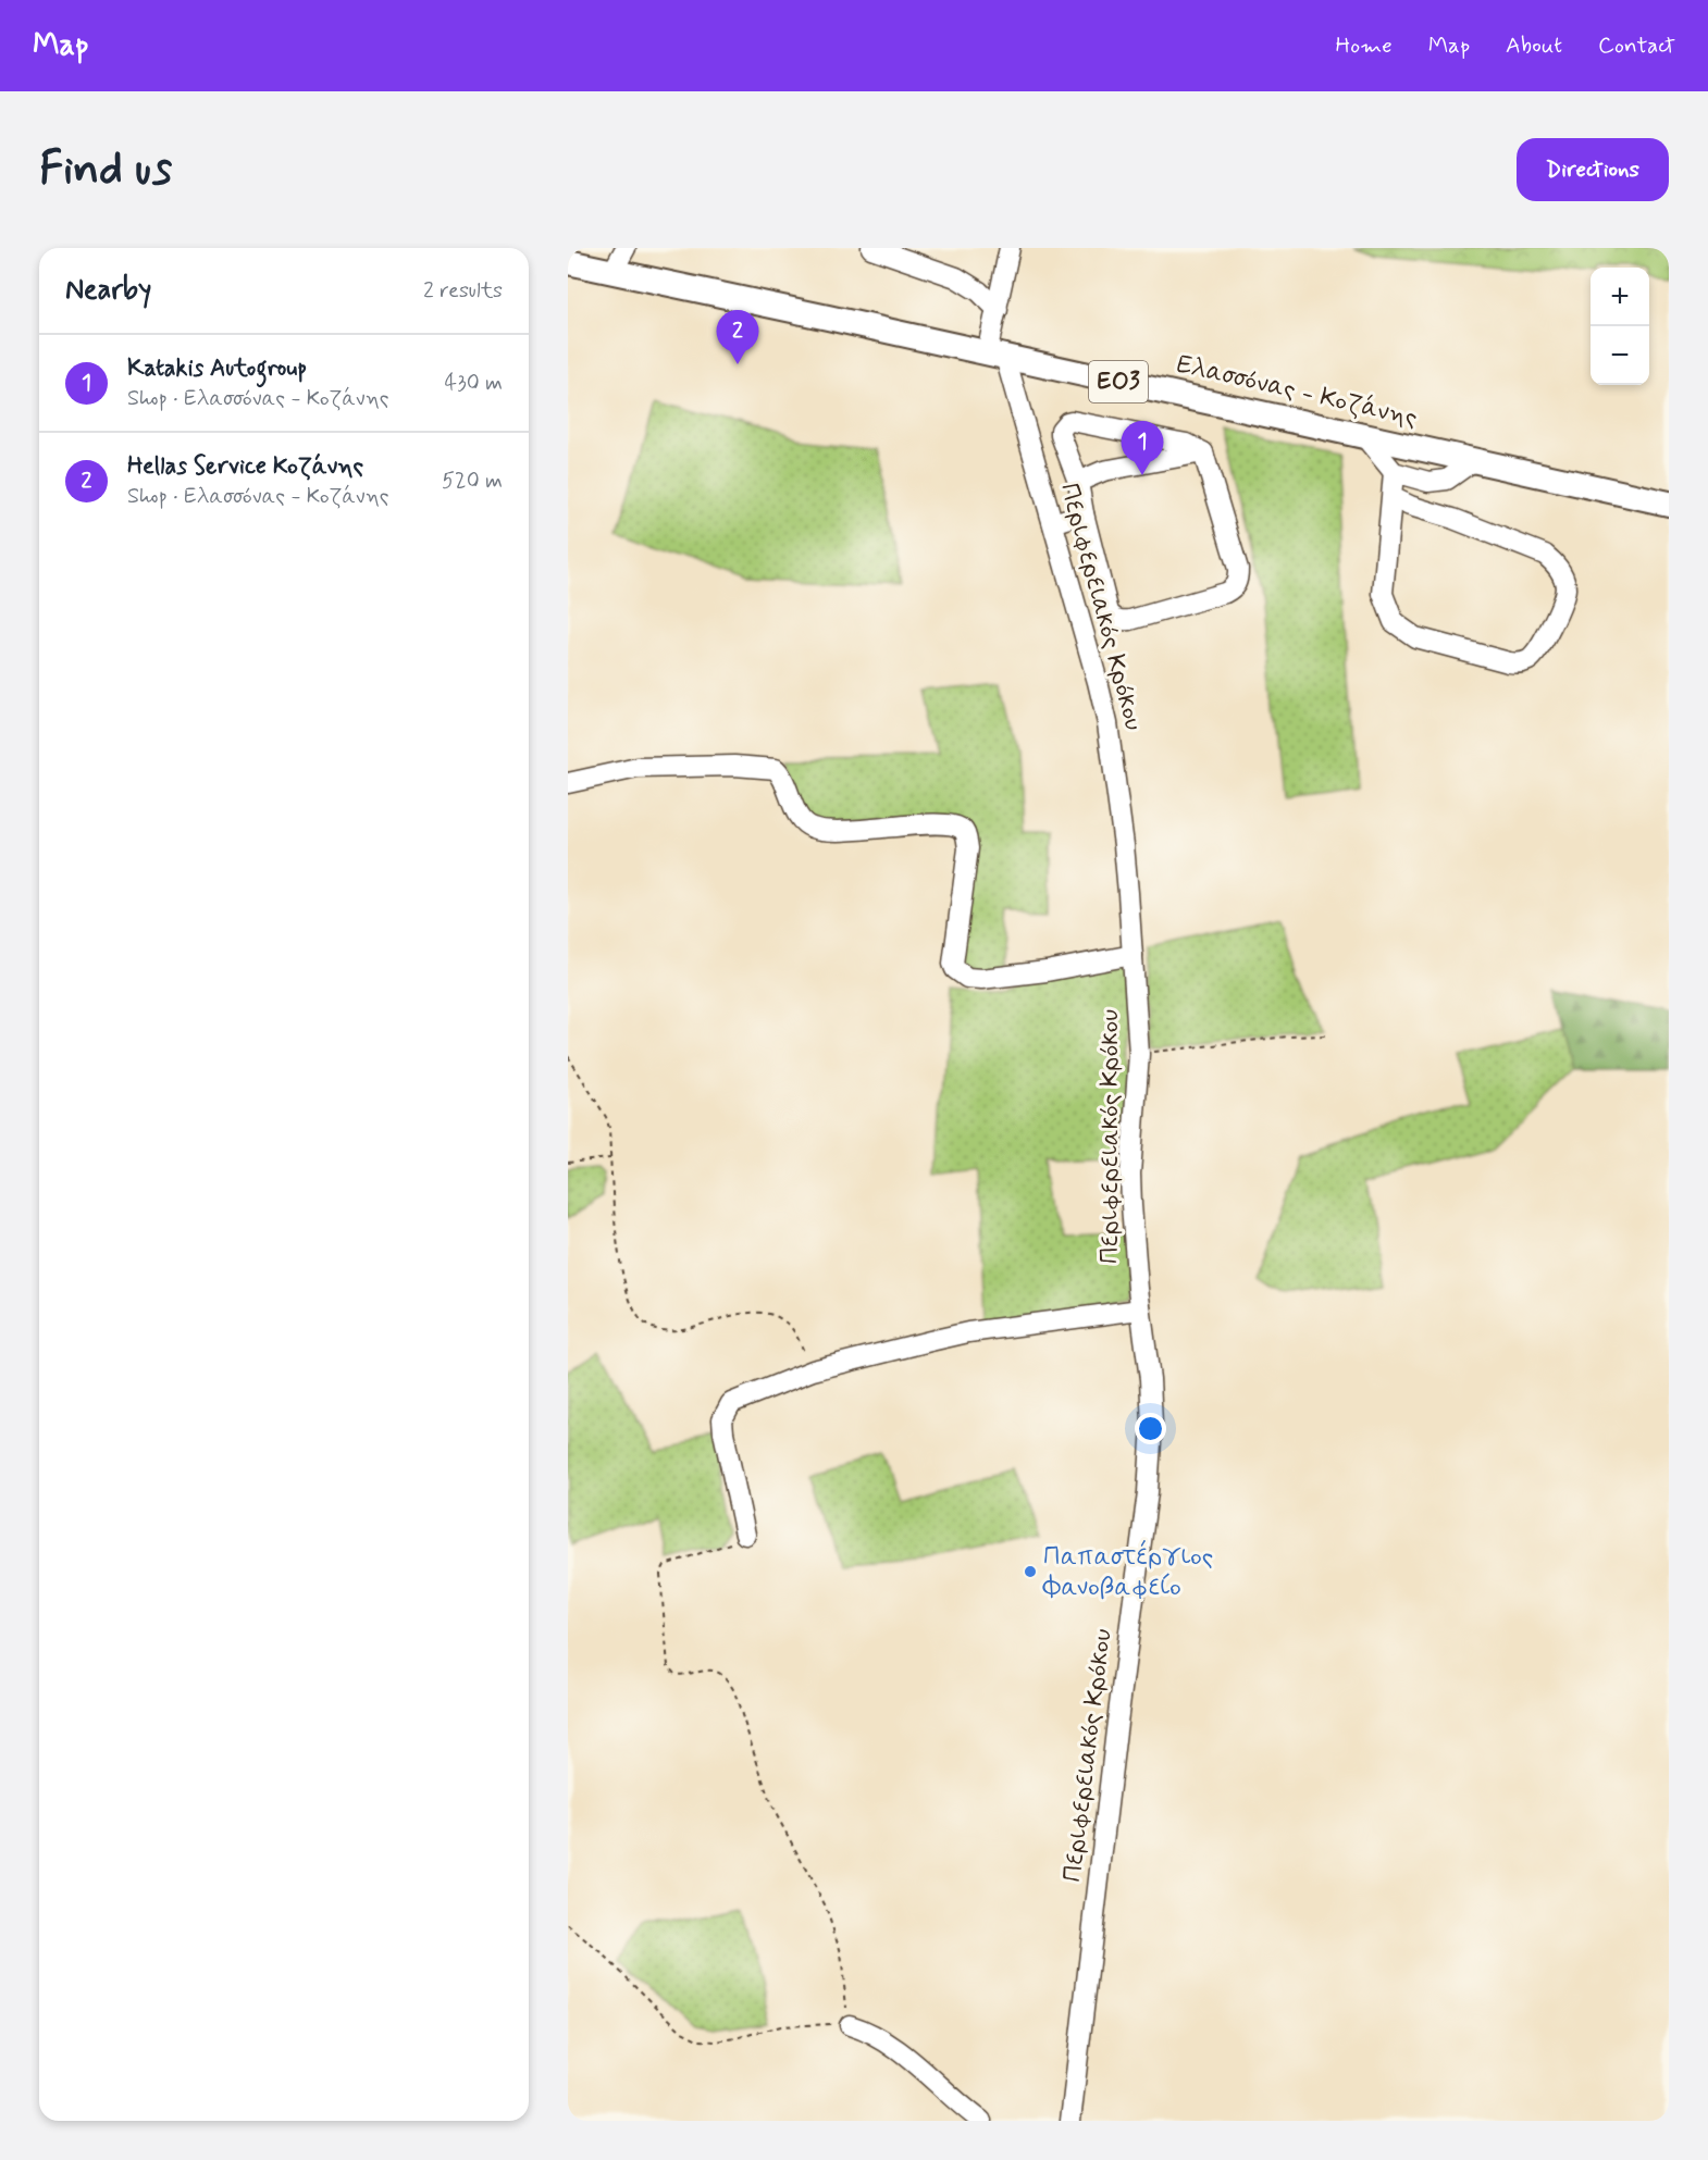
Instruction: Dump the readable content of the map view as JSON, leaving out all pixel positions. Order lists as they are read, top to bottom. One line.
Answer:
{"streets":{"main road":["ΕΟ3","Ελασσόνας - Κοζάνης"],"street":["Περιφερειακός Κρόκου"]},"crossings":[["Ελασσόνας - Κοζάνης","Περιφερειακός Κρόκου"]],"places":["Παπαστέργιος Φανοβαφείο"],"page":{"header":"Map","nav":["Home","Map","About","Contact"],"buttons":"Directions","title":"Find us","heading":["Nearby","2 results"],"map_buttons":["+","−"],"pins":["2","1"],"list":[{"mark":"1","name":"Katakis Autogroup","note":"Shop · Ελασσόνας - Κοζάνης","value":"430 m"},{"mark":"2","name":"Hellas Service Κοζάνης","note":"Shop · Ελασσόνας - Κοζάνης","value":"520 m"}]}}
